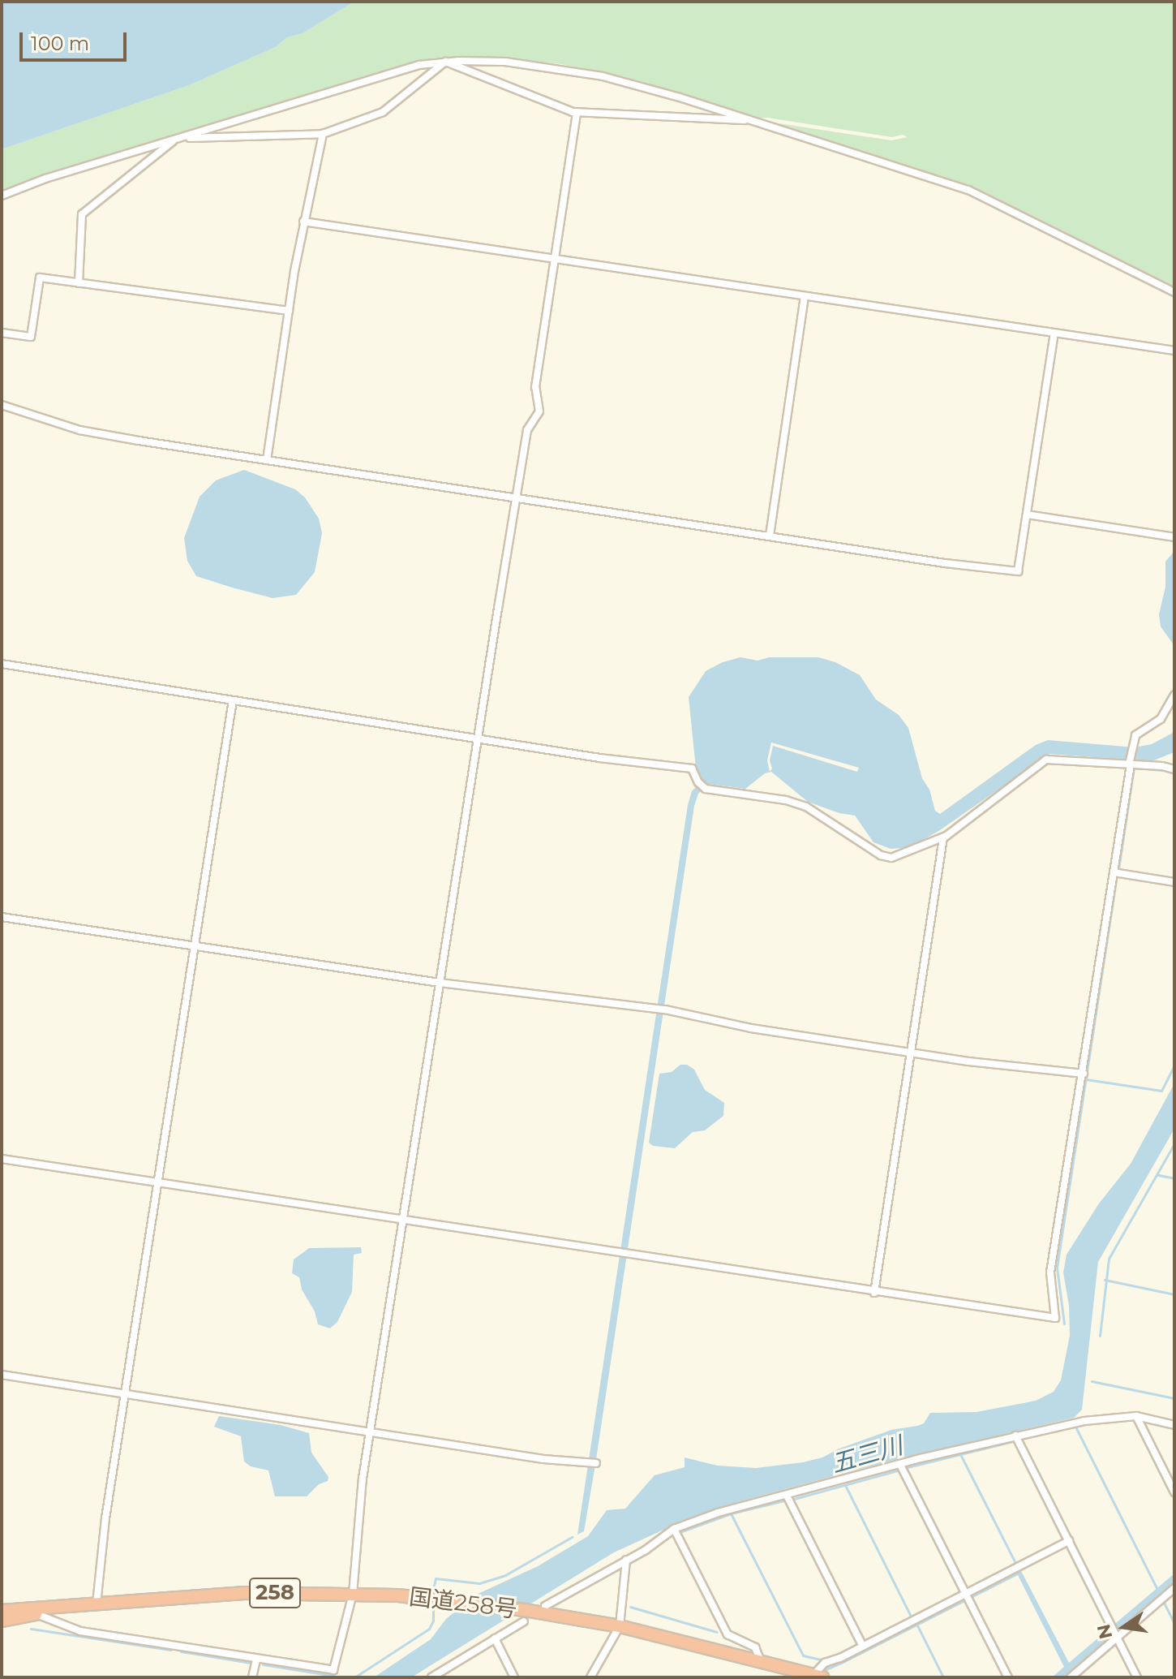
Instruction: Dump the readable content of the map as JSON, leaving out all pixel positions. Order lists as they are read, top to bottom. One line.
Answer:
{"streets":{"highway":["258","国道258号"]},"water":["五三川"],"scale_bar":"100 m","north":"left"}
